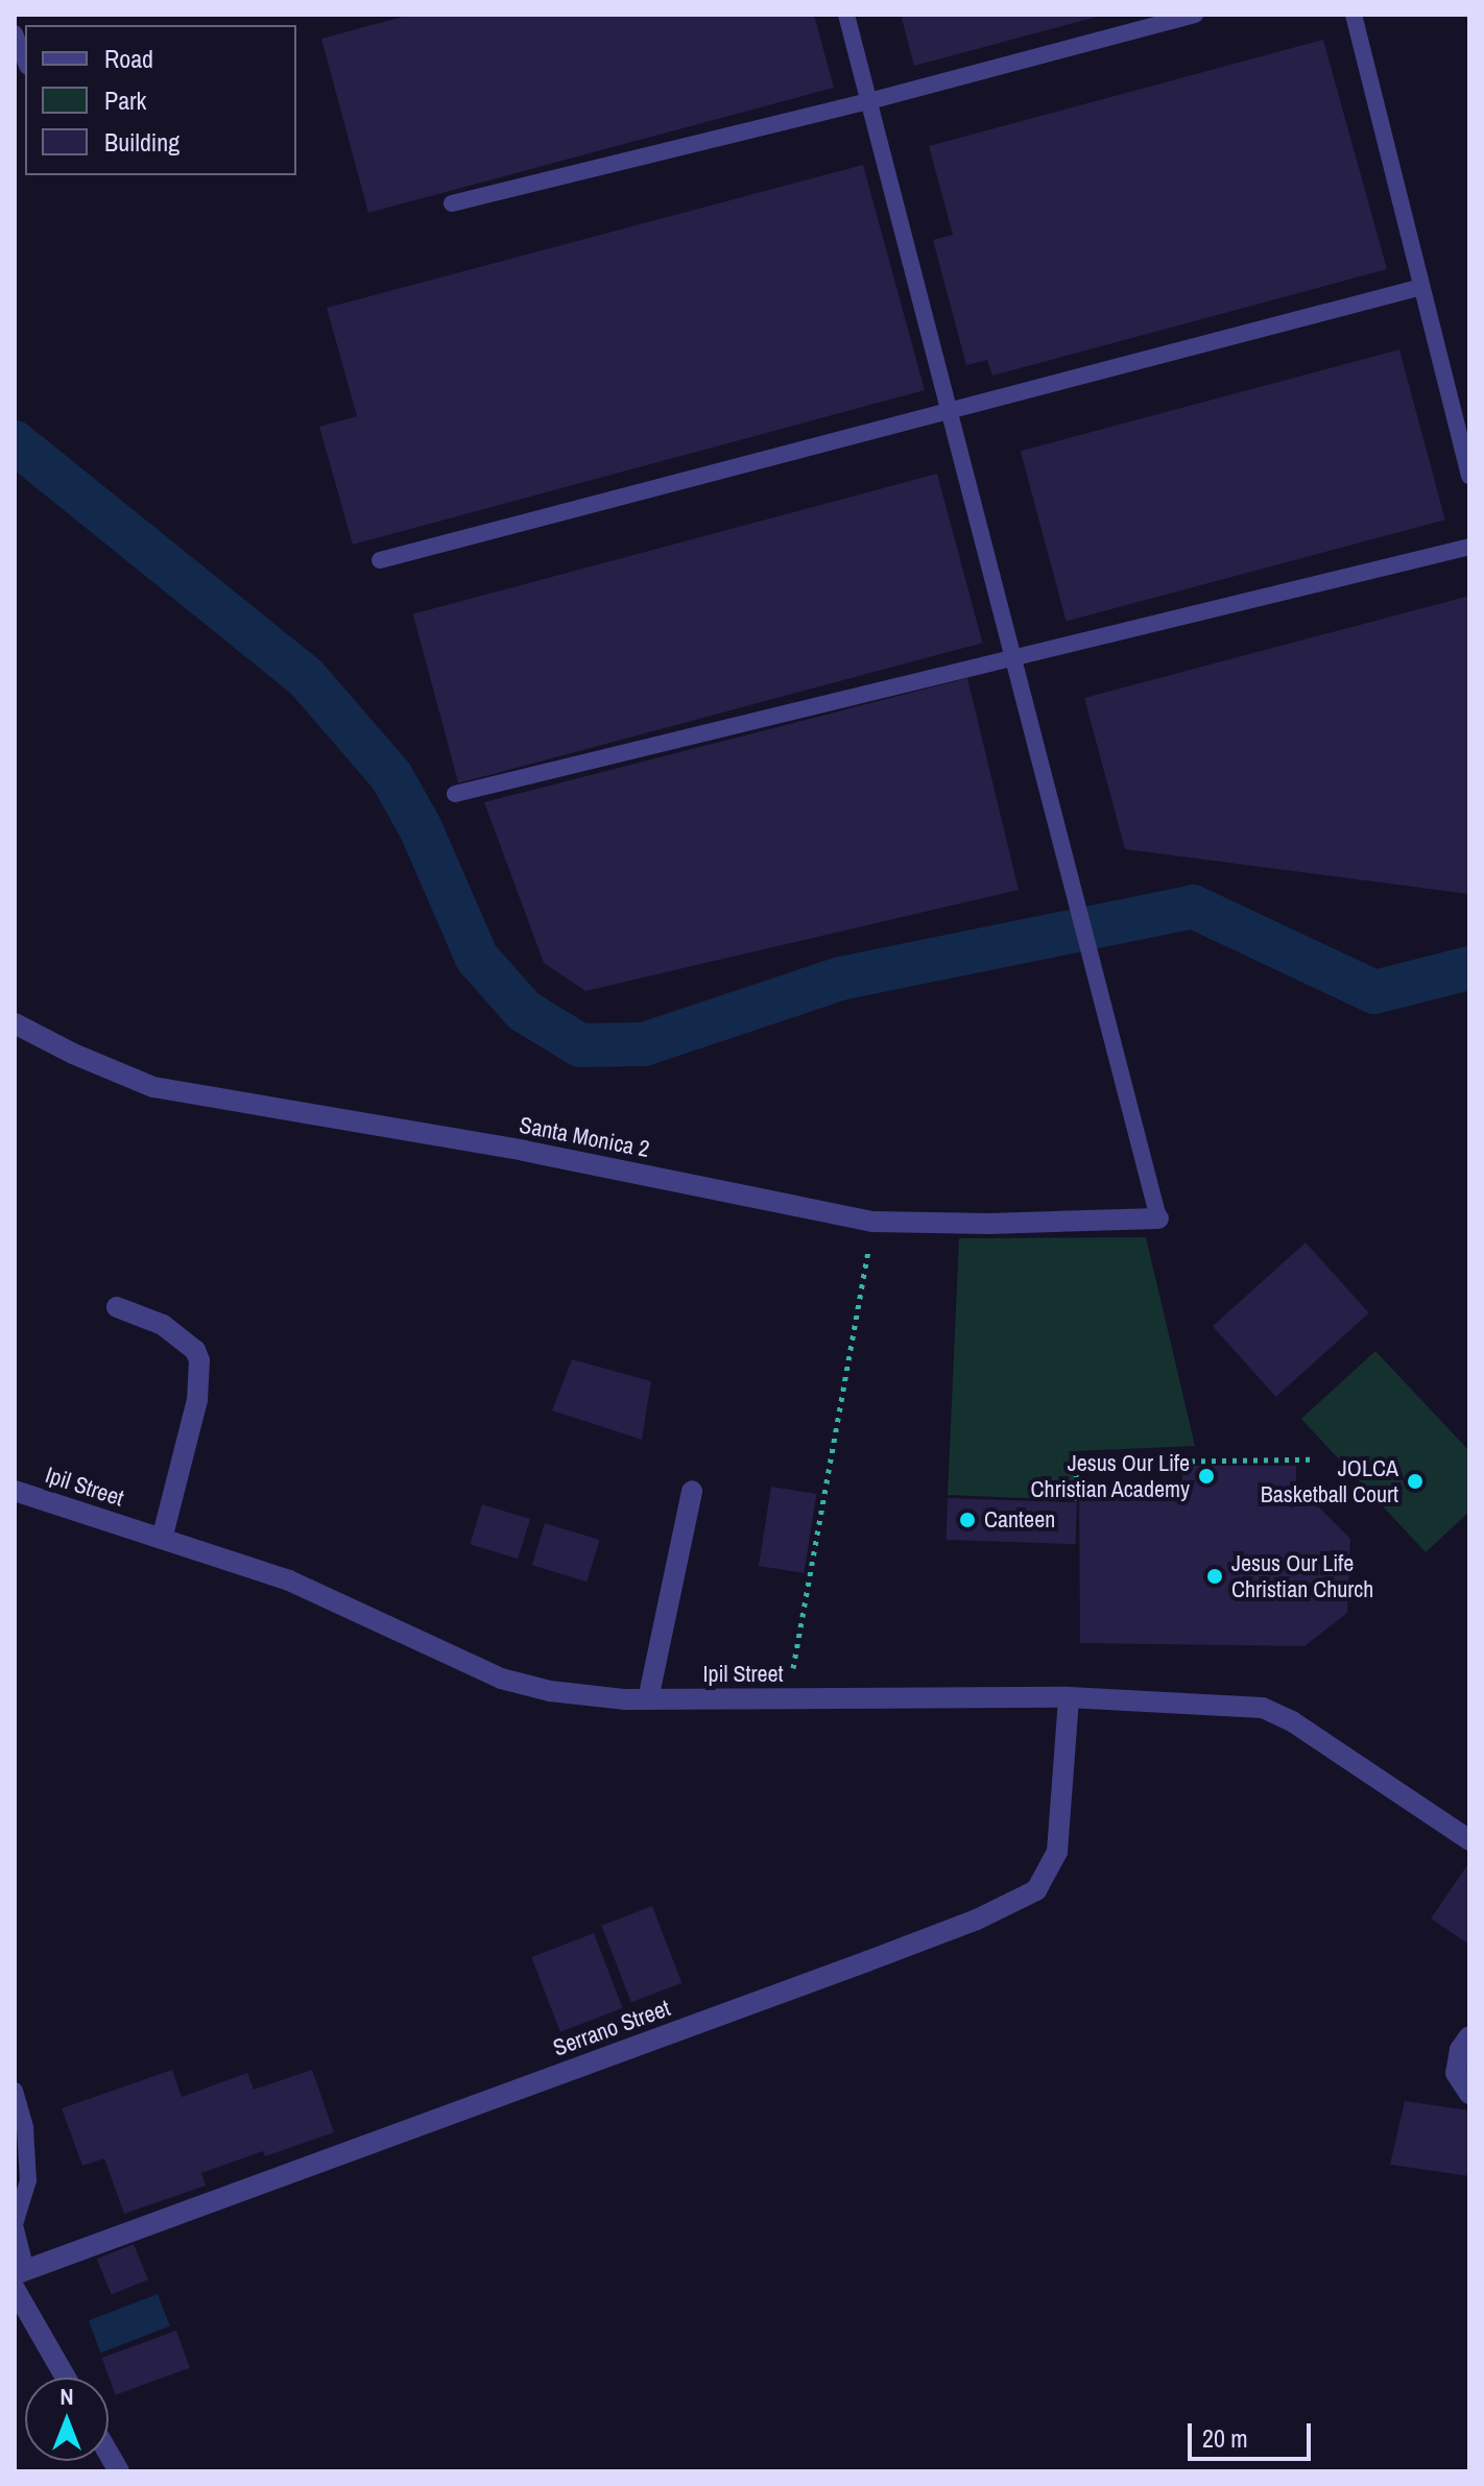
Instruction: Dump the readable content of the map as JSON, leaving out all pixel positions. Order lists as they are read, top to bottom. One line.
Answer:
{"streets":{"street":["Santa Monica 2","Ipil Street","Serrano Street"]},"crossings":[["Ipil Street","Serrano Street"]],"places":["Jesus Our Life Christian Academy","JOLCA Basketball Court","Canteen","Jesus Our Life Christian Church"],"legend":["Road","Park","Building"],"scale_bar":"20 m","north":"top"}
